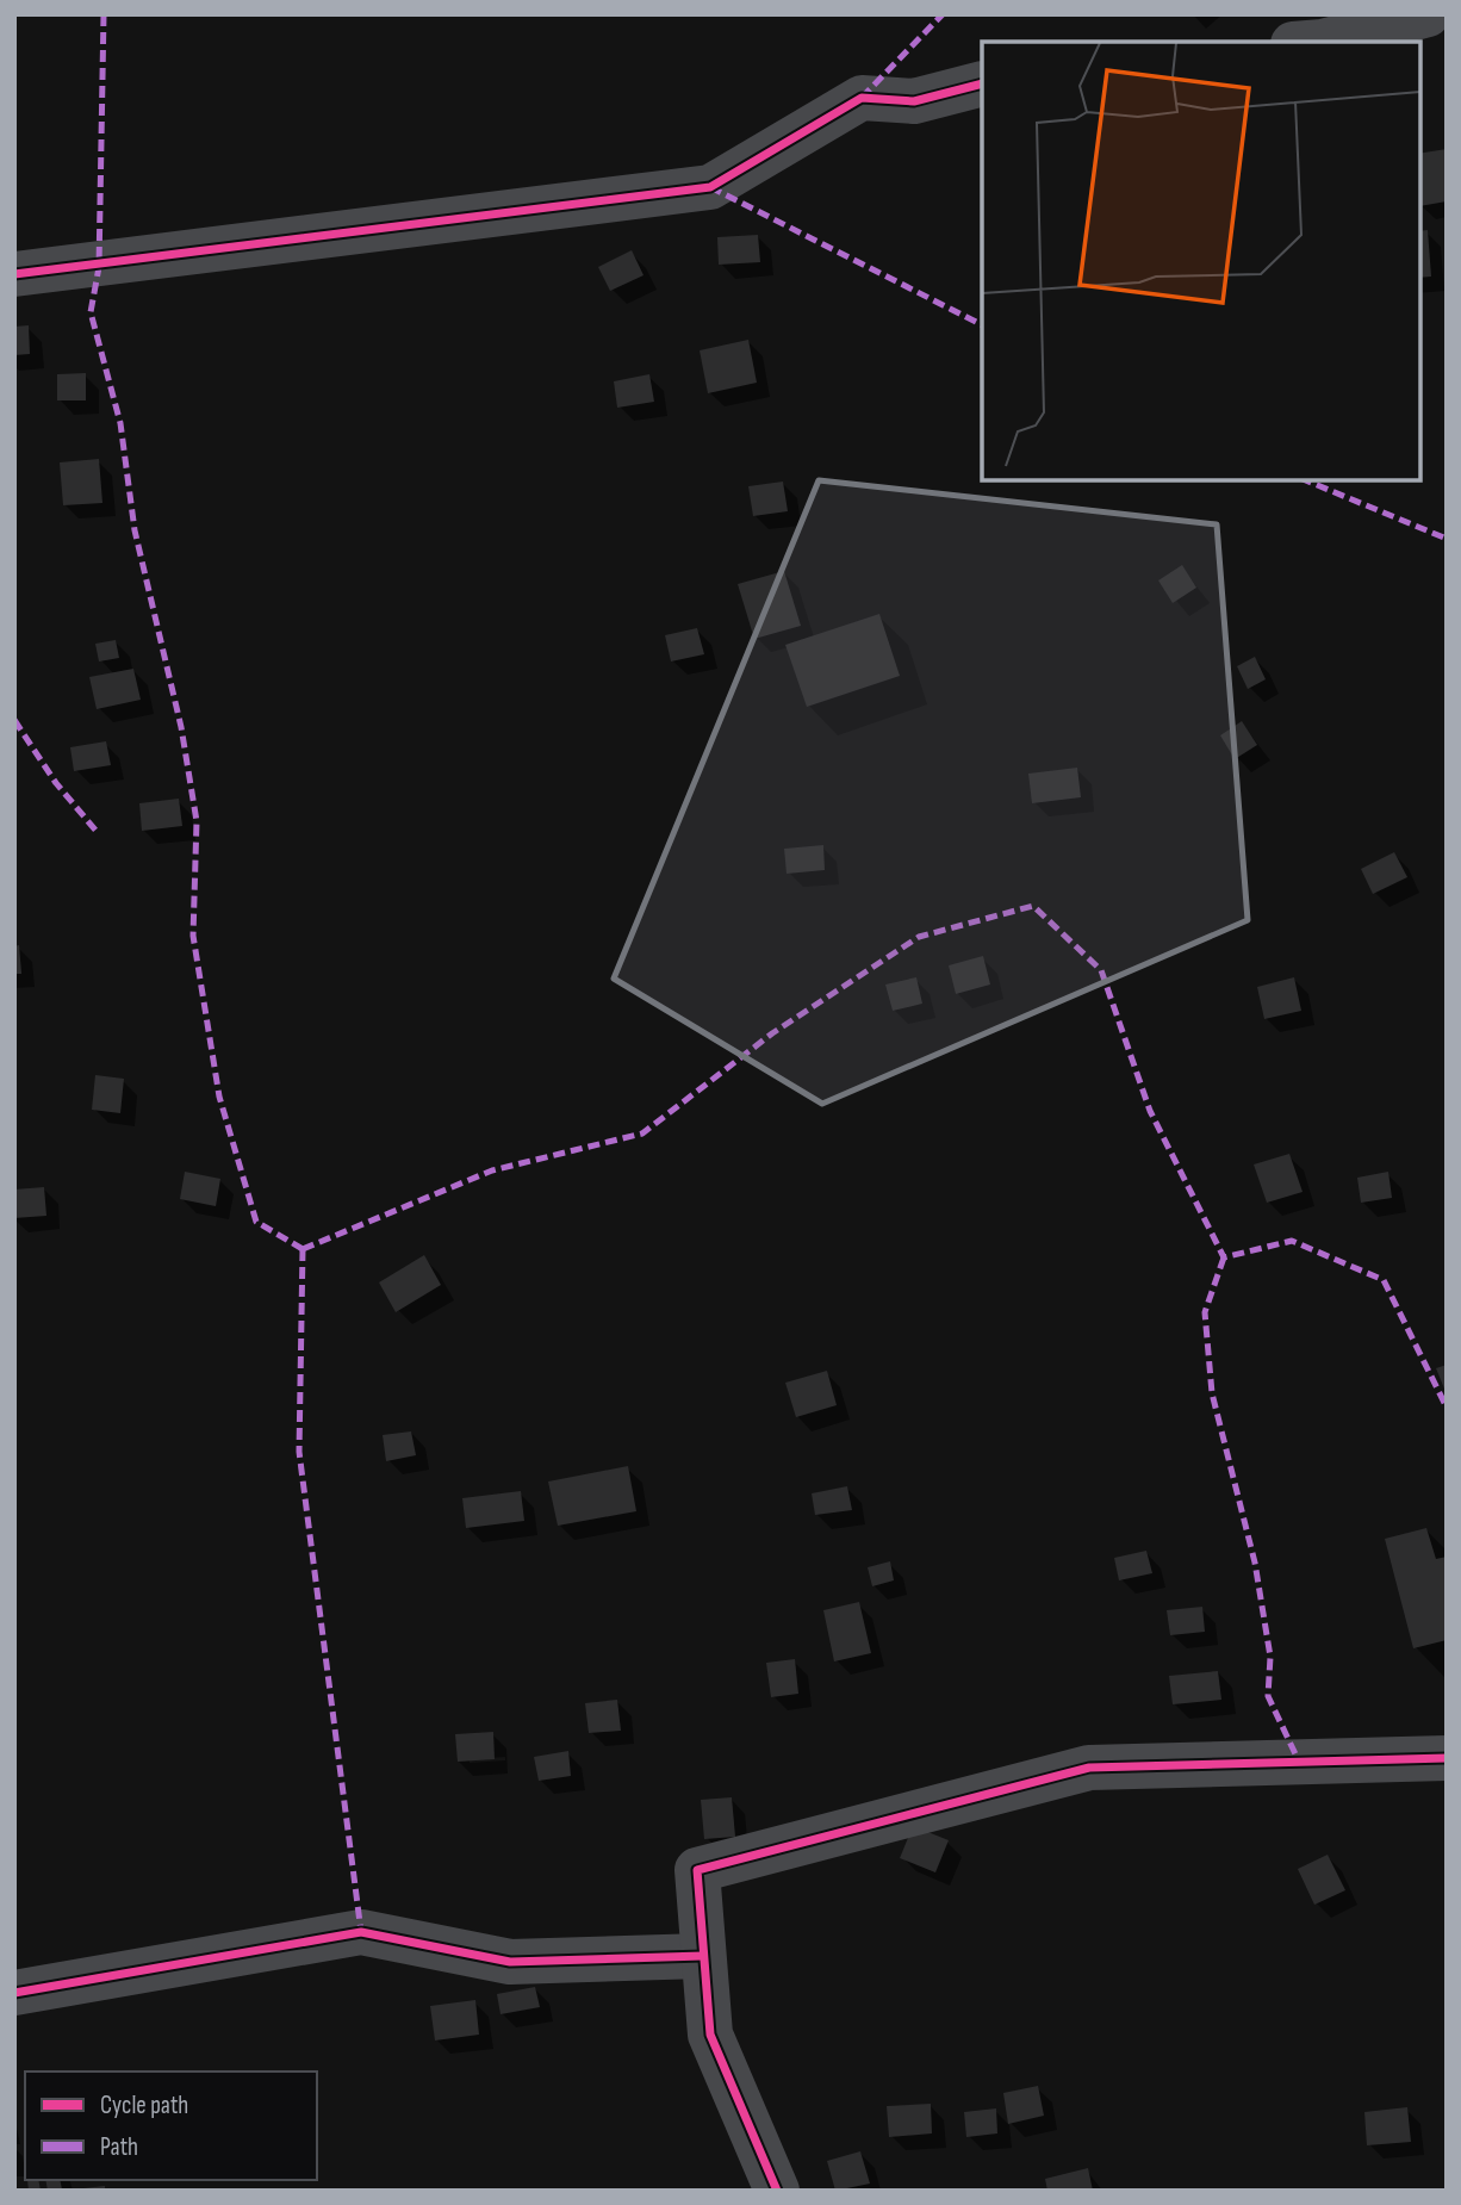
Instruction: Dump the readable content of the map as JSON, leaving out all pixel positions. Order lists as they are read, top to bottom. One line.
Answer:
{"legend":["Cycle path","Path"]}
